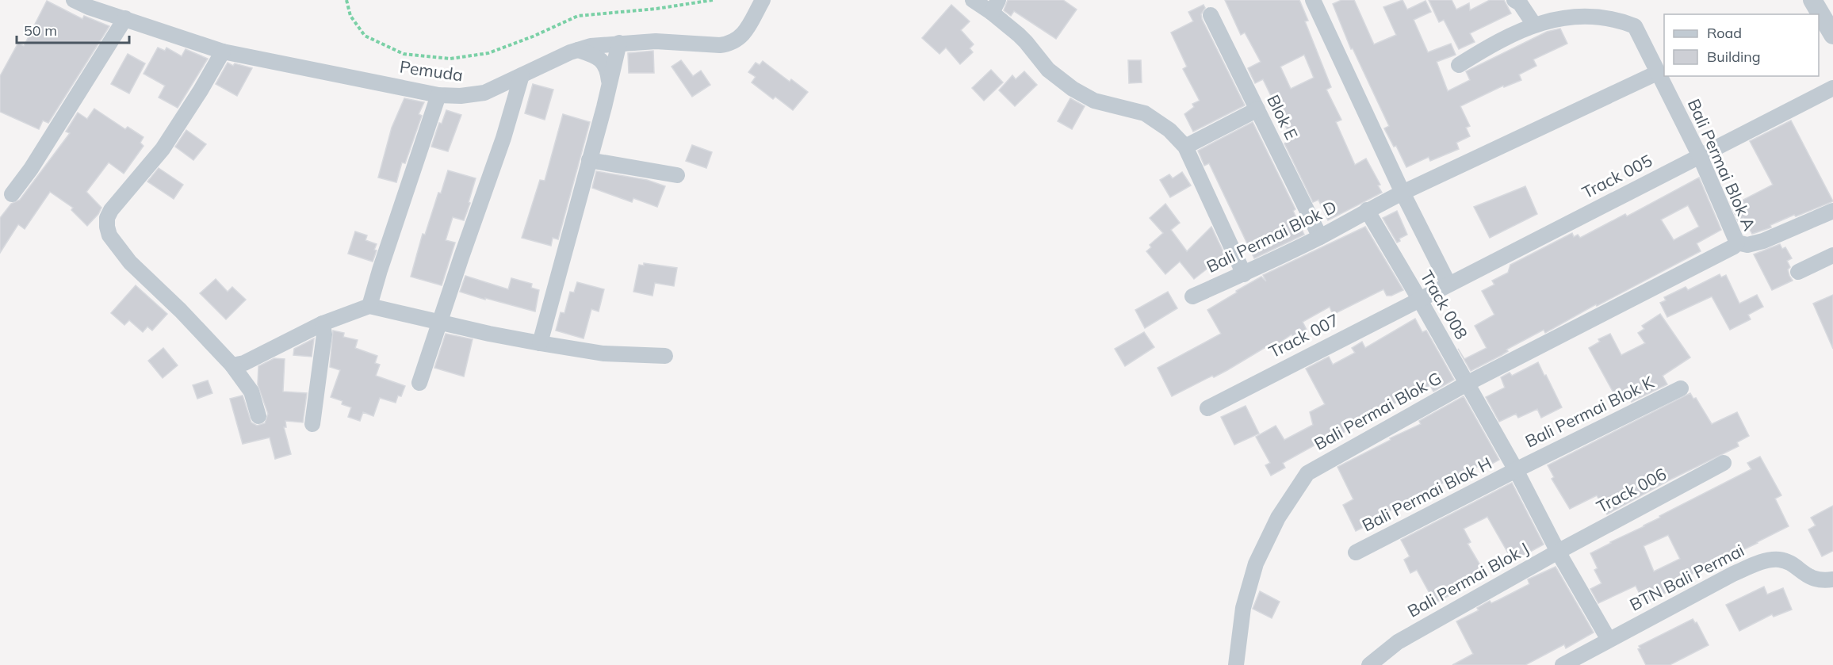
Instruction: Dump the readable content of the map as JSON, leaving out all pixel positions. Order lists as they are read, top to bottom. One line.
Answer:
{"streets":{"street":["Pemuda","Blok E","Bali Permai Blok A","Track 005","Bali Permai Blok D","Track 008","Track 007","Bali Permai Blok G","Bali Permai Blok K","Track 006","Bali Permai Blok H","BTN Bali Permai","Bali Permai Blok J"]},"crossings":[["Blok E","Bali Permai Blok D"],["Bali Permai Blok A","Track 005"],["Bali Permai Blok A","Track 008"],["Bali Permai Blok A","Bali Permai Blok G"],["Track 005","Track 008"],["Track 005","Track 007"],["Bali Permai Blok D","Track 008"],["Track 008","Track 007"],["Track 008","Bali Permai Blok G"],["Track 008","Bali Permai Blok K"],["Track 008","Track 006"],["Track 008","Bali Permai Blok H"],["Track 008","BTN Bali Permai"],["Track 008","Bali Permai Blok J"],["Bali Permai Blok K","Bali Permai Blok H"],["Track 006","Bali Permai Blok J"]],"legend":["Road","Building"],"scale_bar":"50 m"}
